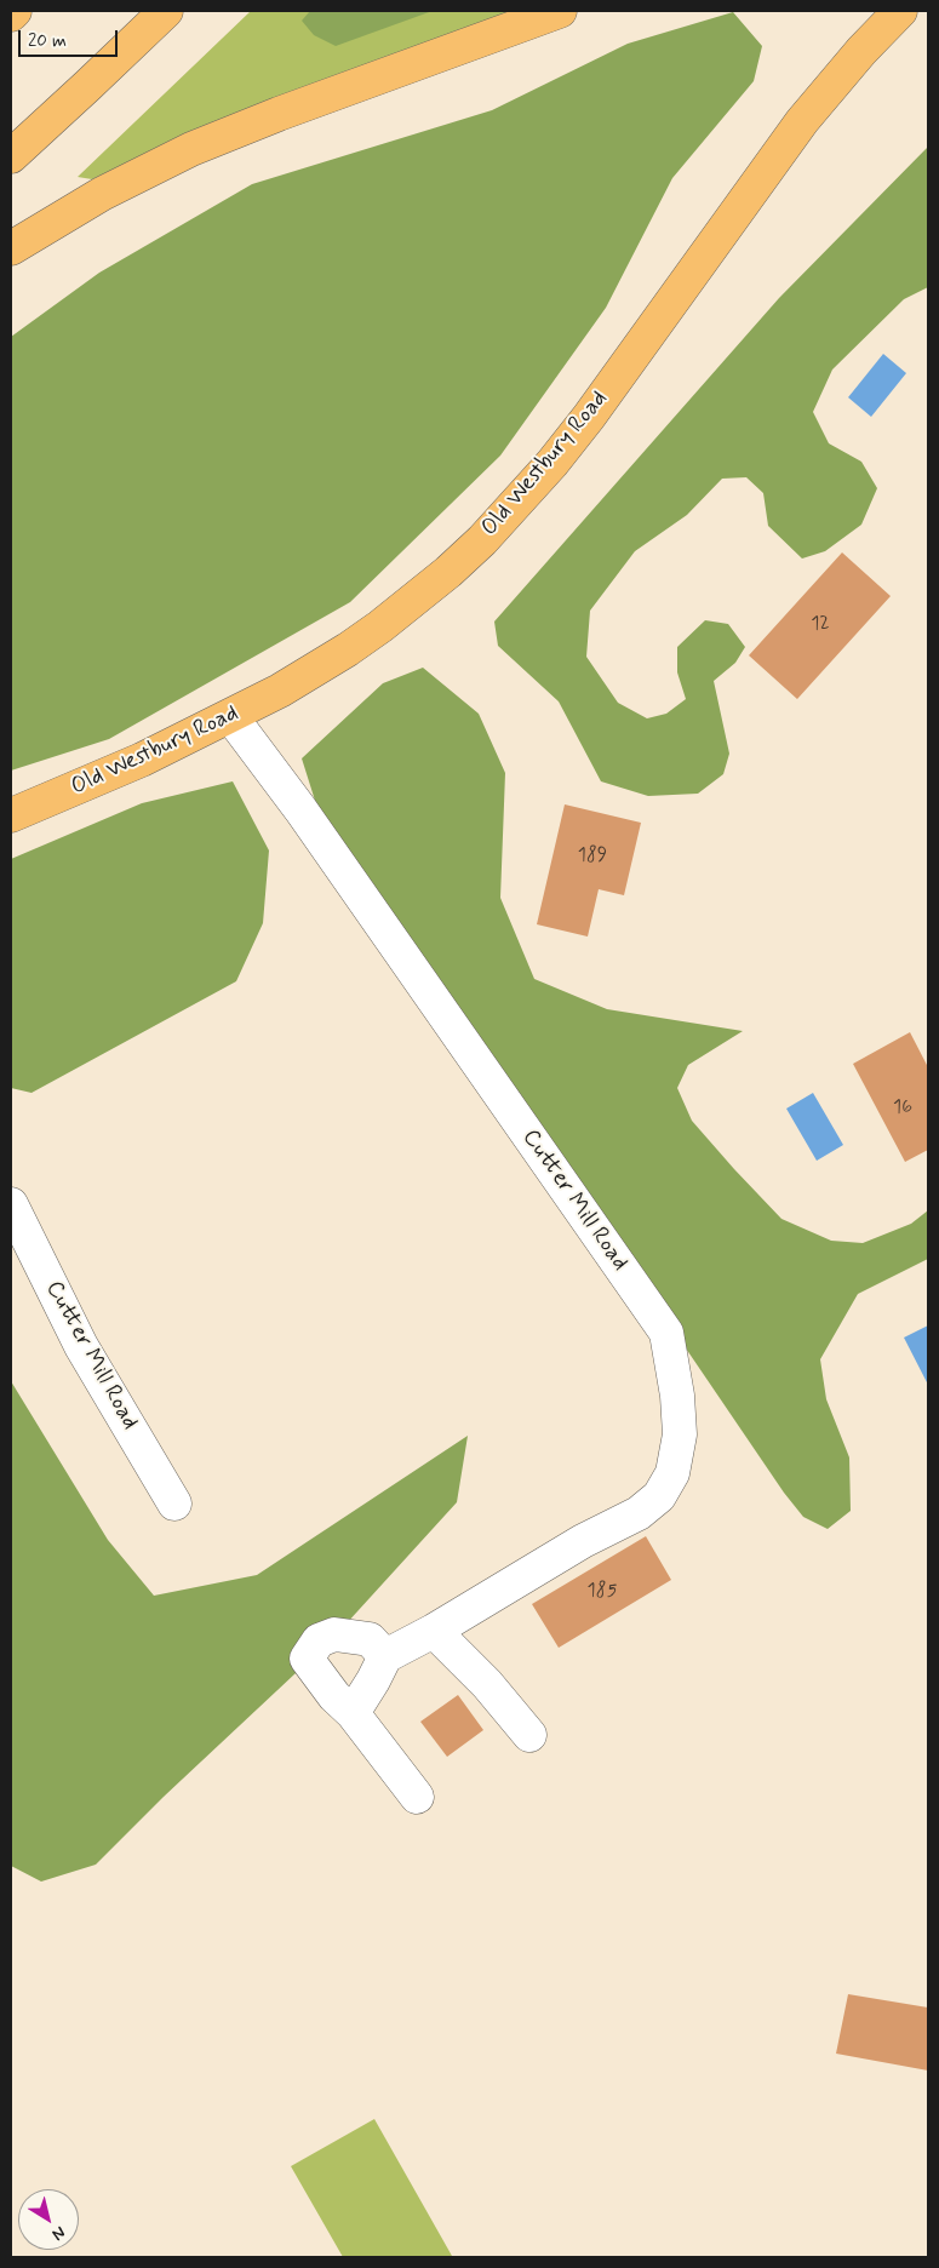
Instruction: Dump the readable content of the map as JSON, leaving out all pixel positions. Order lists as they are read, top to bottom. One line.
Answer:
{"streets":{"main road":["Old Westbury Road"],"lane":["Cutter Mill Road"]},"crossings":[["Old Westbury Road","Cutter Mill Road"]],"house_numbers":["12","189","16","185"],"scale_bar":"20 m","north":"bottom right"}
